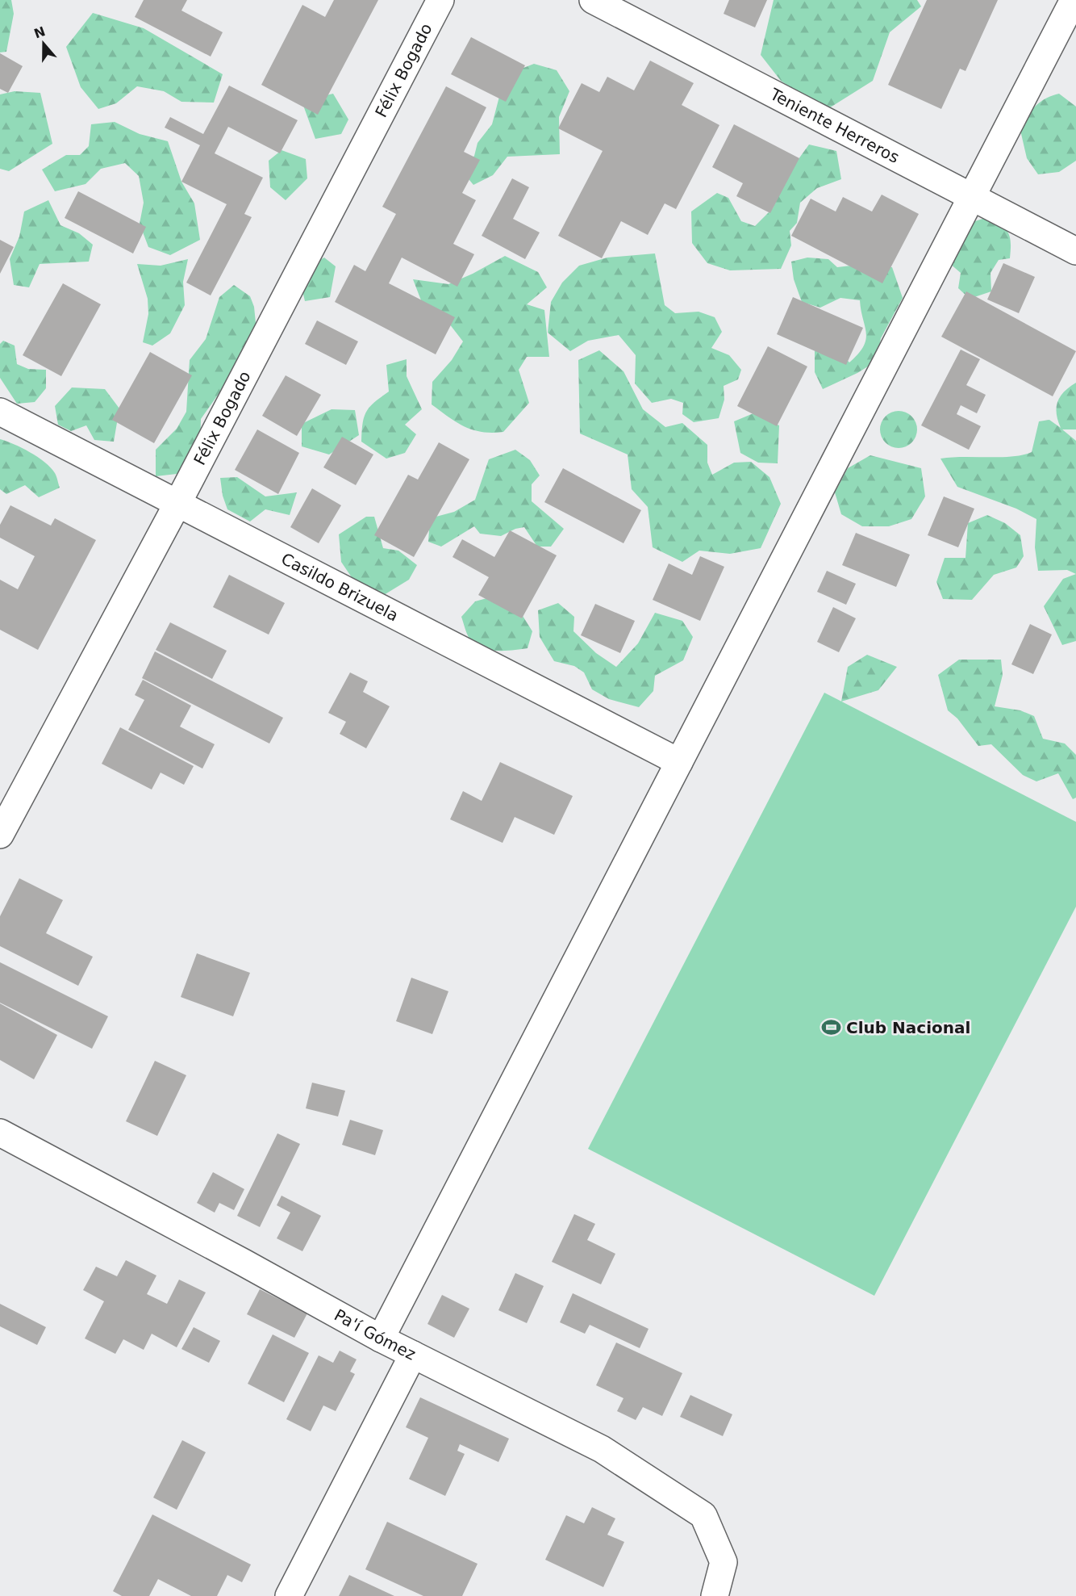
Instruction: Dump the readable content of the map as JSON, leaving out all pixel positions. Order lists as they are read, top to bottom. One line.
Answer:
{"streets":{"street":["Félix Bogado","Teniente Herreros","Casildo Brizuela","Pa'í Gómez"]},"crossings":[["Félix Bogado","Casildo Brizuela"]],"places":{"sports":["Club Nacional"]},"north":"top"}
